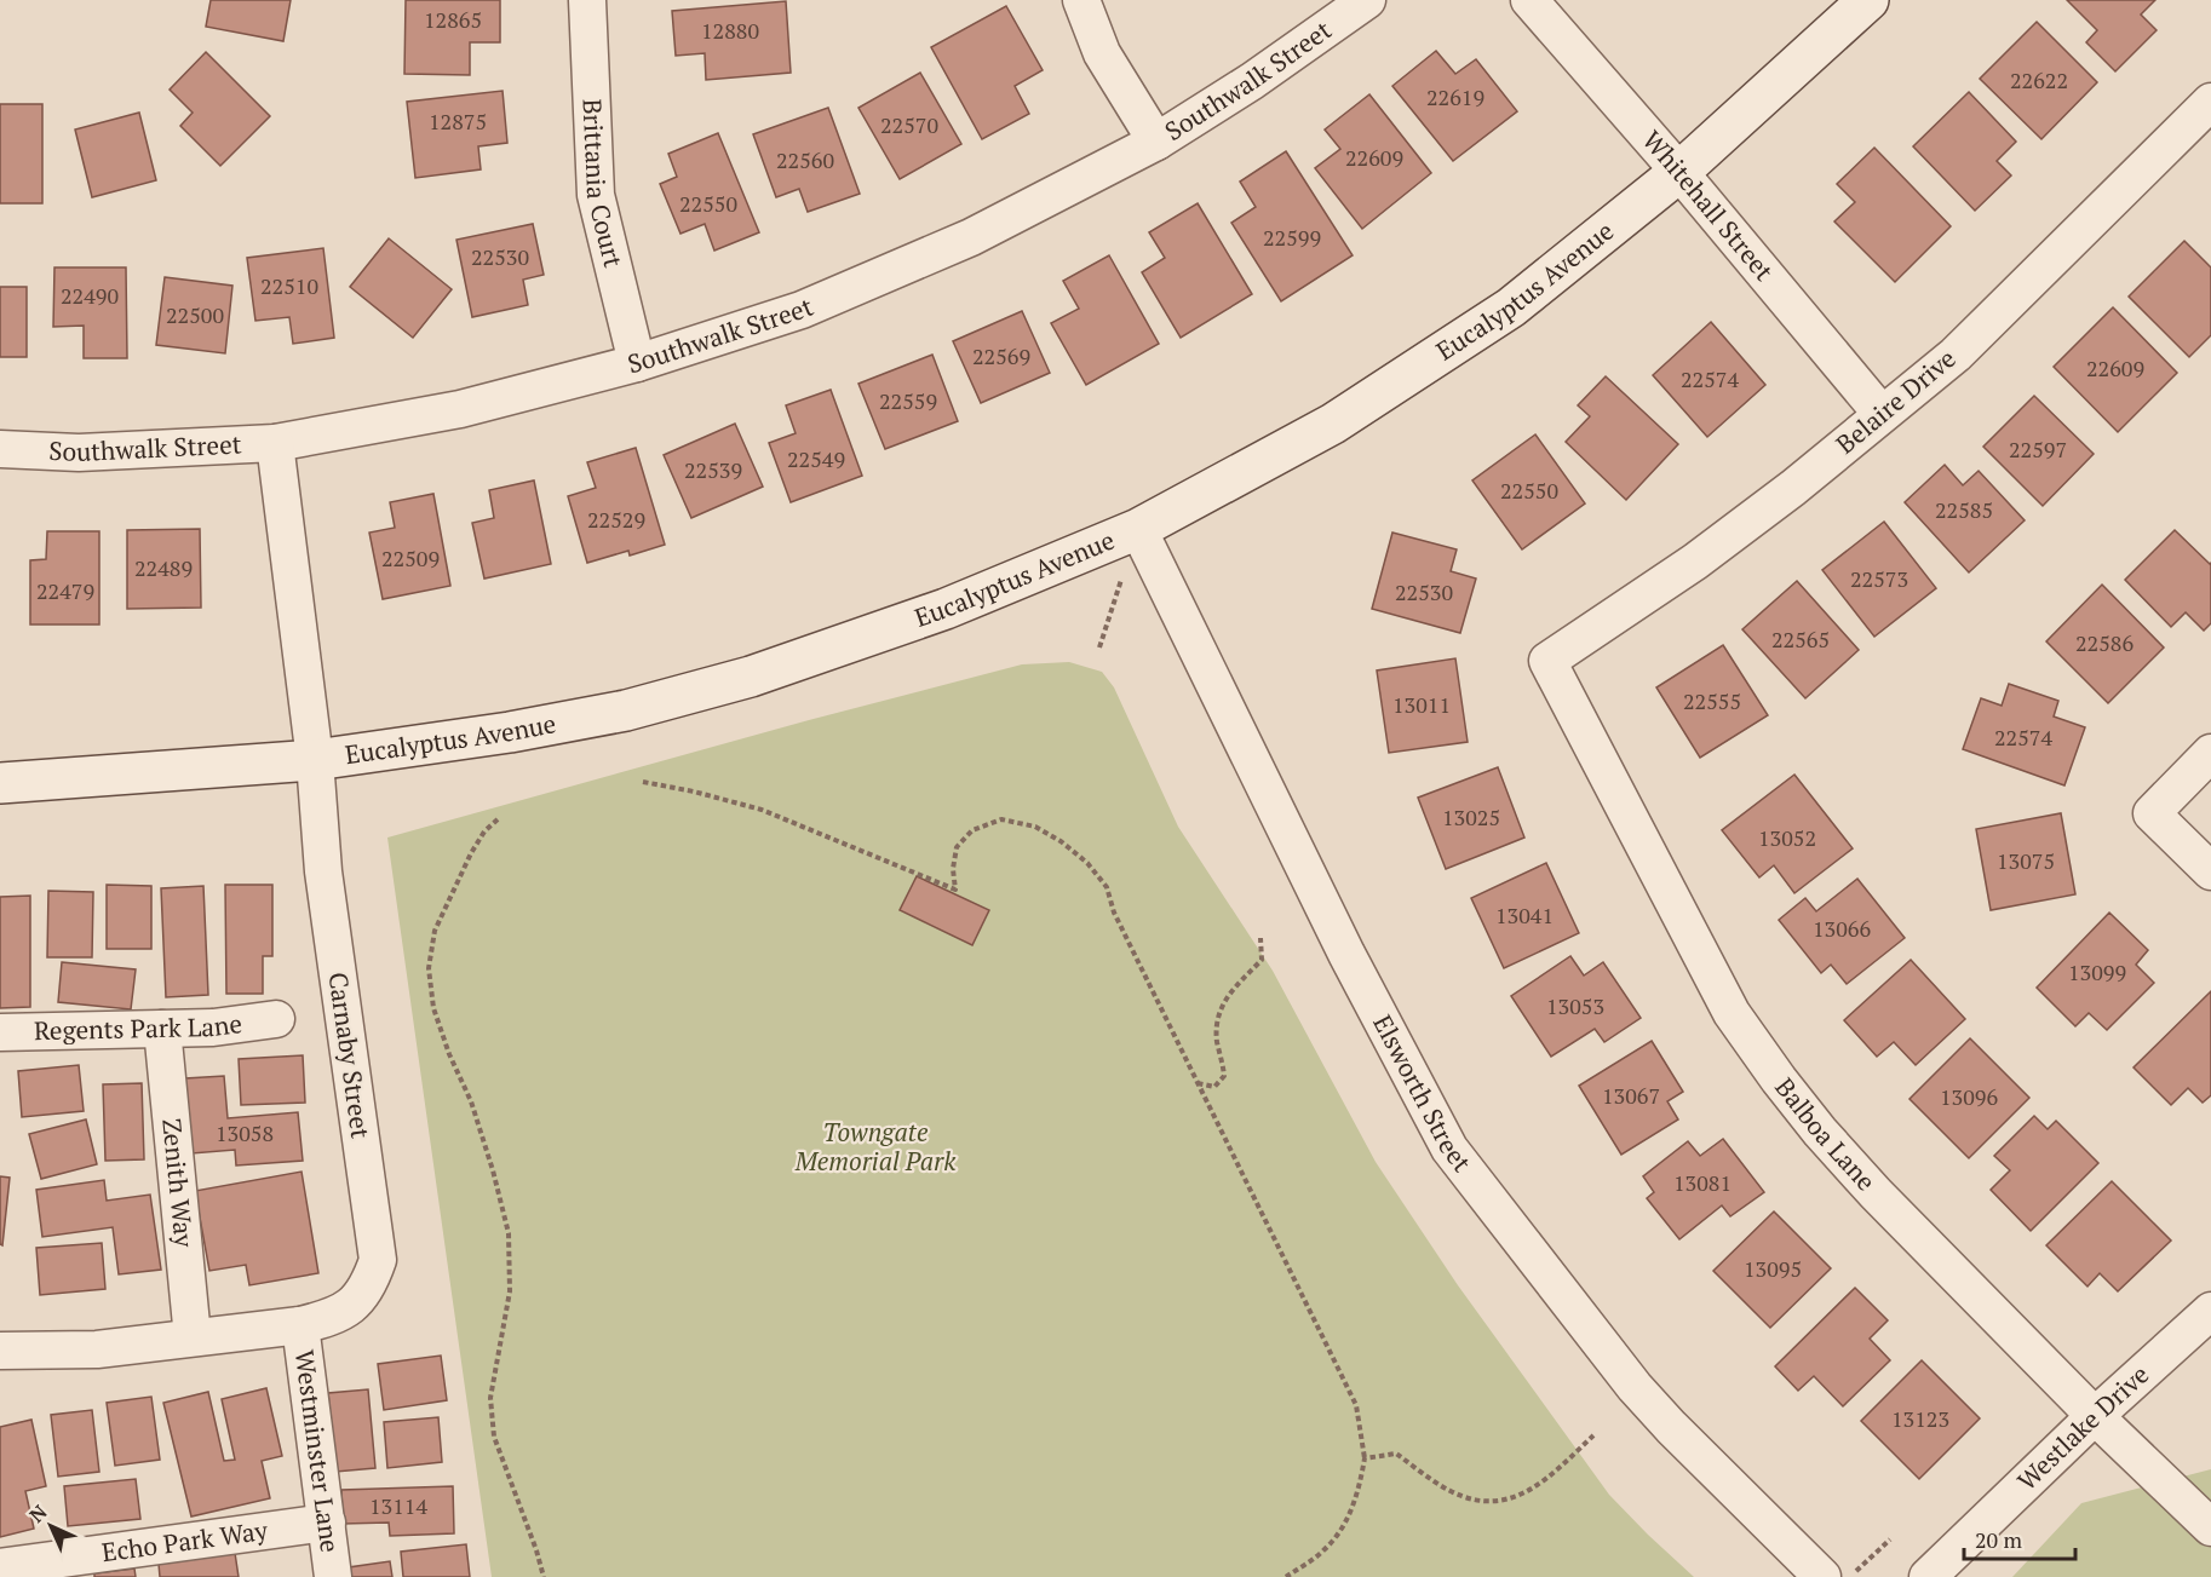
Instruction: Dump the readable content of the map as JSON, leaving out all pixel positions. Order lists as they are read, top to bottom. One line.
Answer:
{"streets":{"street":["Southwalk Street","Brittania Court","Whitehall Street","Eucalyptus Avenue","Belaire Drive","Regents Park Lane","Carnaby Street","Elsworth Street","Balboa Lane","Zenith Way","Westlake Drive","Westminster Lane","Echo Park Way"]},"crossings":[["Southwalk Street","Brittania Court"],["Southwalk Street","Carnaby Street"],["Whitehall Street","Eucalyptus Avenue"],["Whitehall Street","Belaire Drive"],["Eucalyptus Avenue","Carnaby Street"],["Eucalyptus Avenue","Elsworth Street"],["Belaire Drive","Balboa Lane"],["Regents Park Lane","Zenith Way"],["Carnaby Street","Zenith Way"],["Carnaby Street","Westminster Lane"],["Balboa Lane","Westlake Drive"],["Westminster Lane","Echo Park Way"]],"parks":["Towngate Memorial Park"],"house_numbers":["12865","12880","22622","22619","12875","22570","22609","22560","22550","22599","22530","22510","22490","22500","22569","22609","22574","22559","22597","22549","22539","22550","22585","22529","22509","22489","22573","22479","22530","22565","22586","22555","13011","22574","13025","13052","13075","13041","13066","13099","13053","13067","13096","13058","13081","13095","13123","13114"],"scale_bar":"20 m","north":"top left"}
